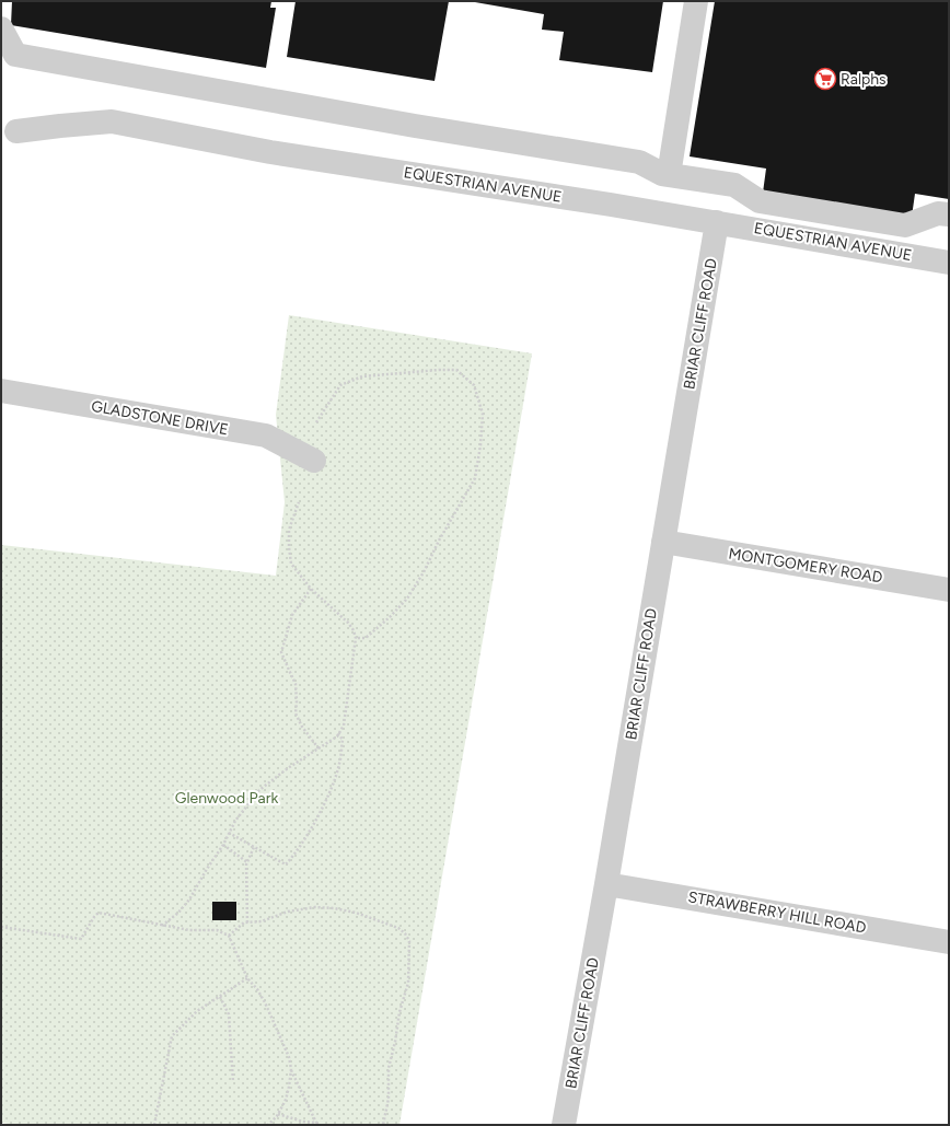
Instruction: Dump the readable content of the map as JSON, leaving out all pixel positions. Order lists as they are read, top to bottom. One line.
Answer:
{"streets":{"street":["EQUESTRIAN AVENUE","BRIAR CLIFF ROAD","GLADSTONE DRIVE","MONTGOMERY ROAD","STRAWBERRY HILL ROAD"]},"crossings":[["EQUESTRIAN AVENUE","BRIAR CLIFF ROAD"],["BRIAR CLIFF ROAD","MONTGOMERY ROAD"],["BRIAR CLIFF ROAD","STRAWBERRY HILL ROAD"]],"parks":["Glenwood Park"],"places":{"supermarket":["Ralphs"]}}
